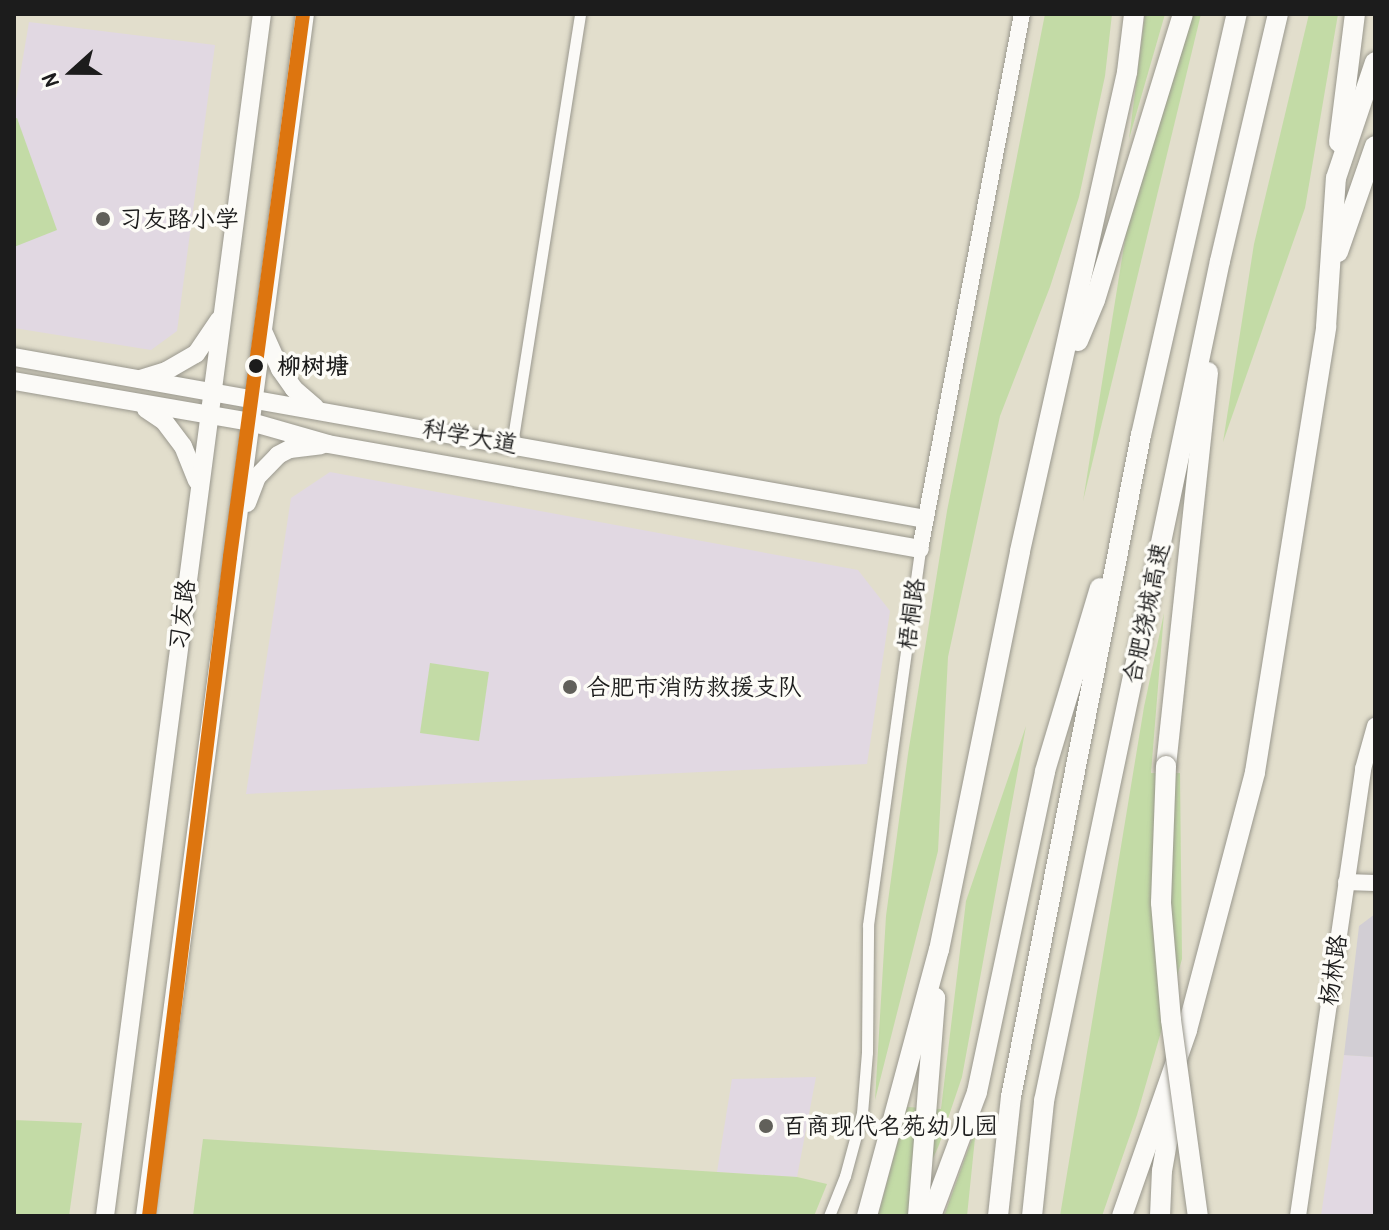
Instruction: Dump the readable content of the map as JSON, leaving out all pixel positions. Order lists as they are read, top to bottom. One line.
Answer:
{"streets":{"highway":["合肥绕城高速"],"main road":["科学大道","习友路"],"street":["梧桐路","杨林路"]},"crossings":[["科学大道","梧桐路"],["科学大道","习友路"]],"places":["习友路小学","柳树塘","合肥市消防救援支队","百商现代名苑幼儿园"],"north":"left"}
